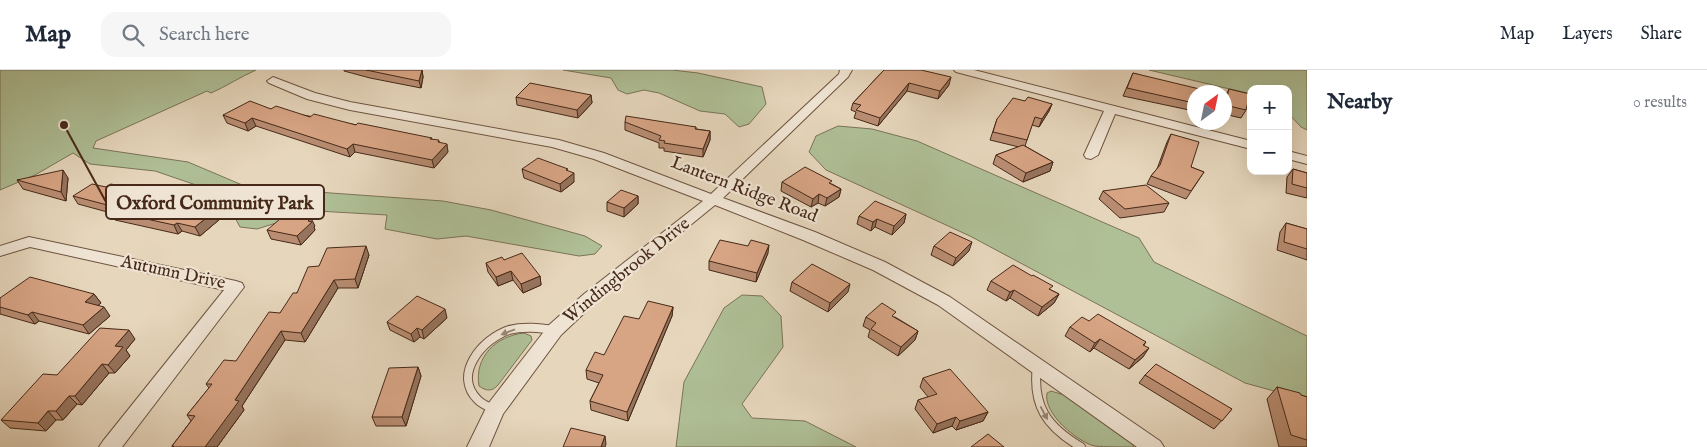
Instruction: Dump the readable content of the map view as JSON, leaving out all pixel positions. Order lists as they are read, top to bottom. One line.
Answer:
{"streets":{"street":["Lantern Ridge Road","Windingbrook Drive","Autumn Drive"]},"crossings":[["Lantern Ridge Road","Windingbrook Drive"]],"places":["Oxford Community Park"],"north":"top right","page":{"header":"Map","search":"Search here","nav":["Map","Layers","Share"],"heading":["Nearby","0 results"],"map_buttons":["+","−"]}}
